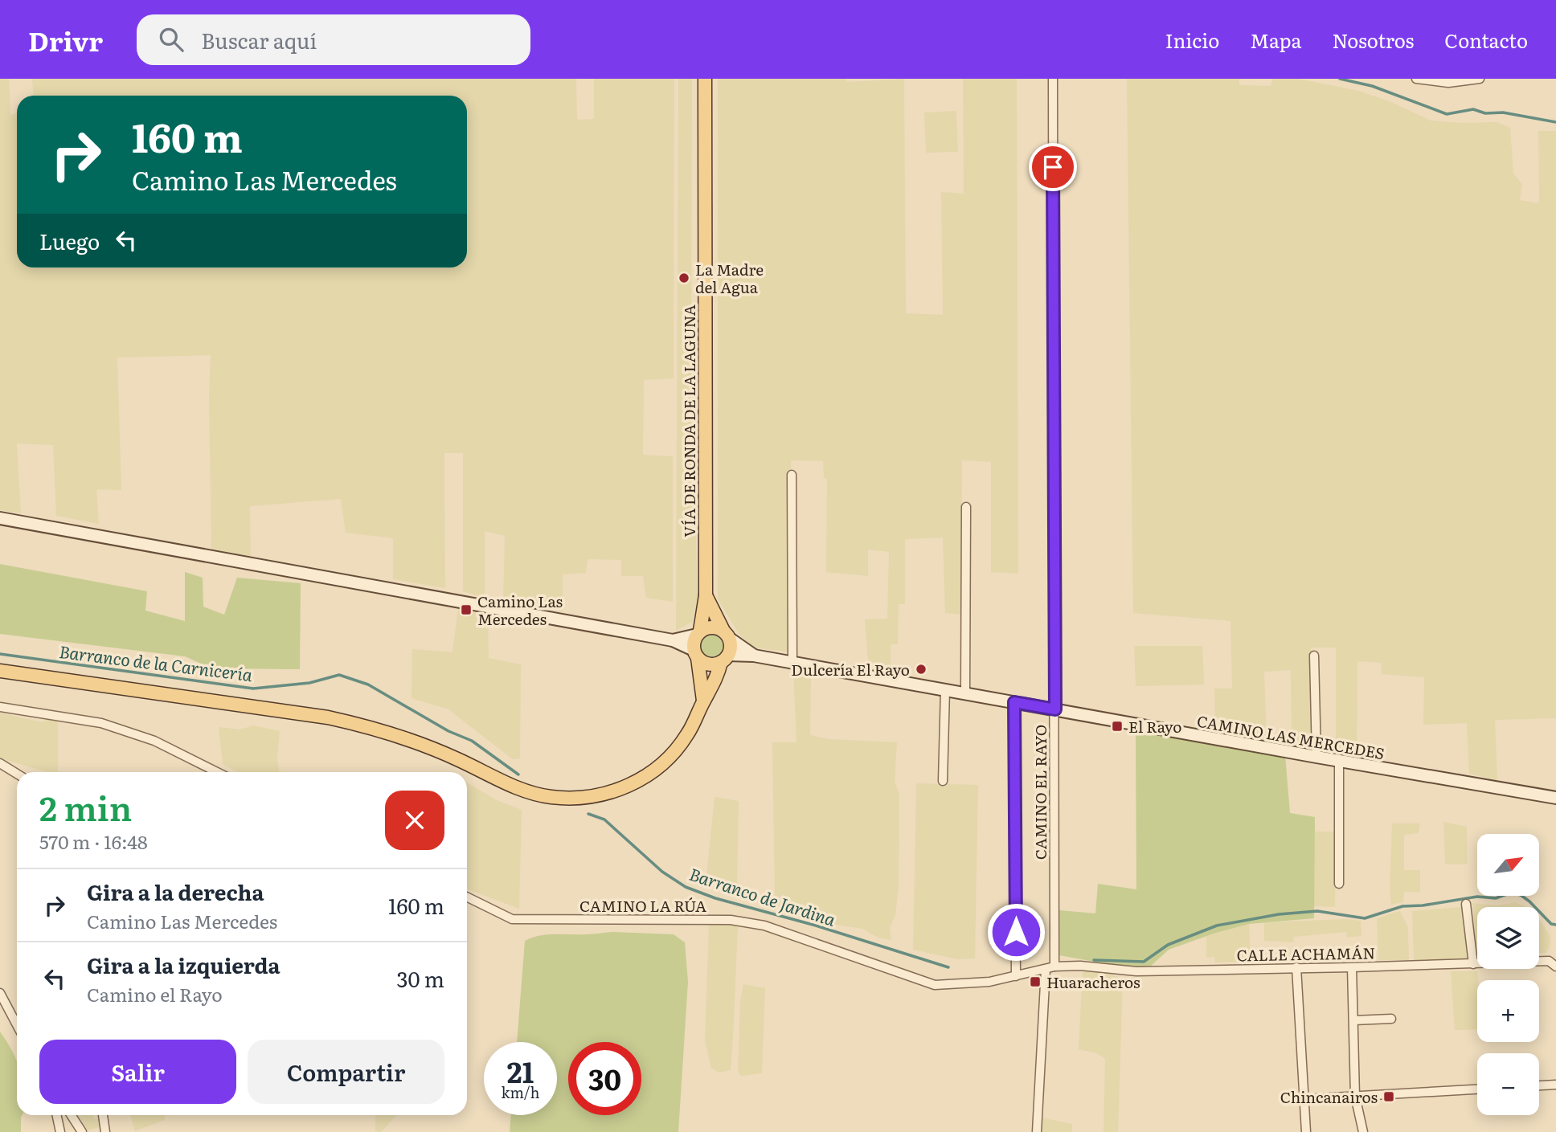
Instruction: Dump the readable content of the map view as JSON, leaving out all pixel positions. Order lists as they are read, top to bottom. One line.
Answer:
{"streets":{"main road":["VÍA DE RONDA DE LA LAGUNA","CAMINO LAS MERCEDES"],"street":["CAMINO EL RAYO","CAMINO LA RÚA","CALLE ACHAMÁN"]},"crossings":[["VÍA DE RONDA DE LA LAGUNA","CAMINO LAS MERCEDES"],["CAMINO LAS MERCEDES","CAMINO EL RAYO"],["CAMINO EL RAYO","CAMINO LA RÚA"],["CAMINO EL RAYO","CALLE ACHAMÁN"],["CAMINO LA RÚA","CALLE ACHAMÁN"]],"water":["Barranco de la Carnicería","Barranco de Jardina"],"places":{"other":["La Madre del Agua","Dulcería El Rayo"],"transit":["Camino Las Mercedes","El Rayo","Huaracheros","Chincanairos"]},"north":"top right","page":{"header":"Drivr","search":"Buscar aquí","nav":["Inicio","Mapa","Nosotros","Contacto"],"turn":["160 m","Camino Las Mercedes"],"then":"Luego","heading":["2 min","570 m · 16:48"],"map_buttons":["+","−"],"list":[{"name":"Gira a la derecha","note":"Camino Las Mercedes","value":"160 m"},{"name":"Gira a la izquierda","note":"Camino el Rayo","value":"30 m"}],"buttons":["Salir","Compartir"],"speed":"21 km/h","limit":"30"}}
